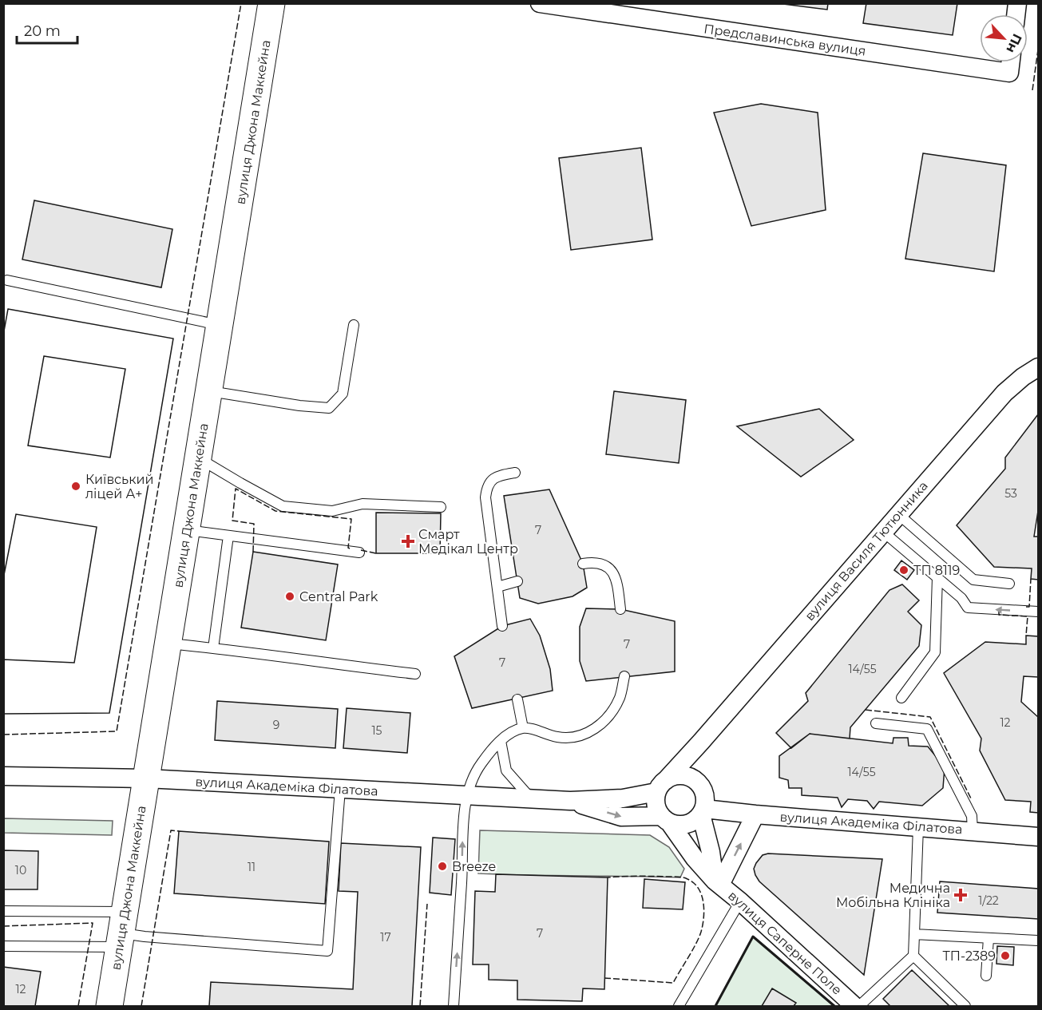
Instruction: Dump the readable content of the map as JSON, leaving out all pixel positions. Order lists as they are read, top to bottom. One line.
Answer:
{"streets":{"street":["Предславинська вулиця","вулиця Джона Маккейна","вулиця Василя Тютюнника","вулиця Академіка Філатова","вулиця Саперне Поле"]},"crossings":[["вулиця Джона Маккейна","вулиця Академіка Філатова"],["вулиця Василя Тютюнника","вулиця Академіка Філатова"],["вулиця Василя Тютюнника","вулиця Саперне Поле"],["вулиця Академіка Філатова","вулиця Саперне Поле"]],"places":{"other":["Київський ліцей А+","ТП 8119","Central Park","Breeze","ТП-2389"],"health":["Смарт Медікал Центр","Медична Мобільна Клініка"]},"house_numbers":["53","7","7","7","14/55","12","9","15","14/55","11","10","1/22","7","17","12"],"scale_bar":"20 m","north":"bottom right"}
